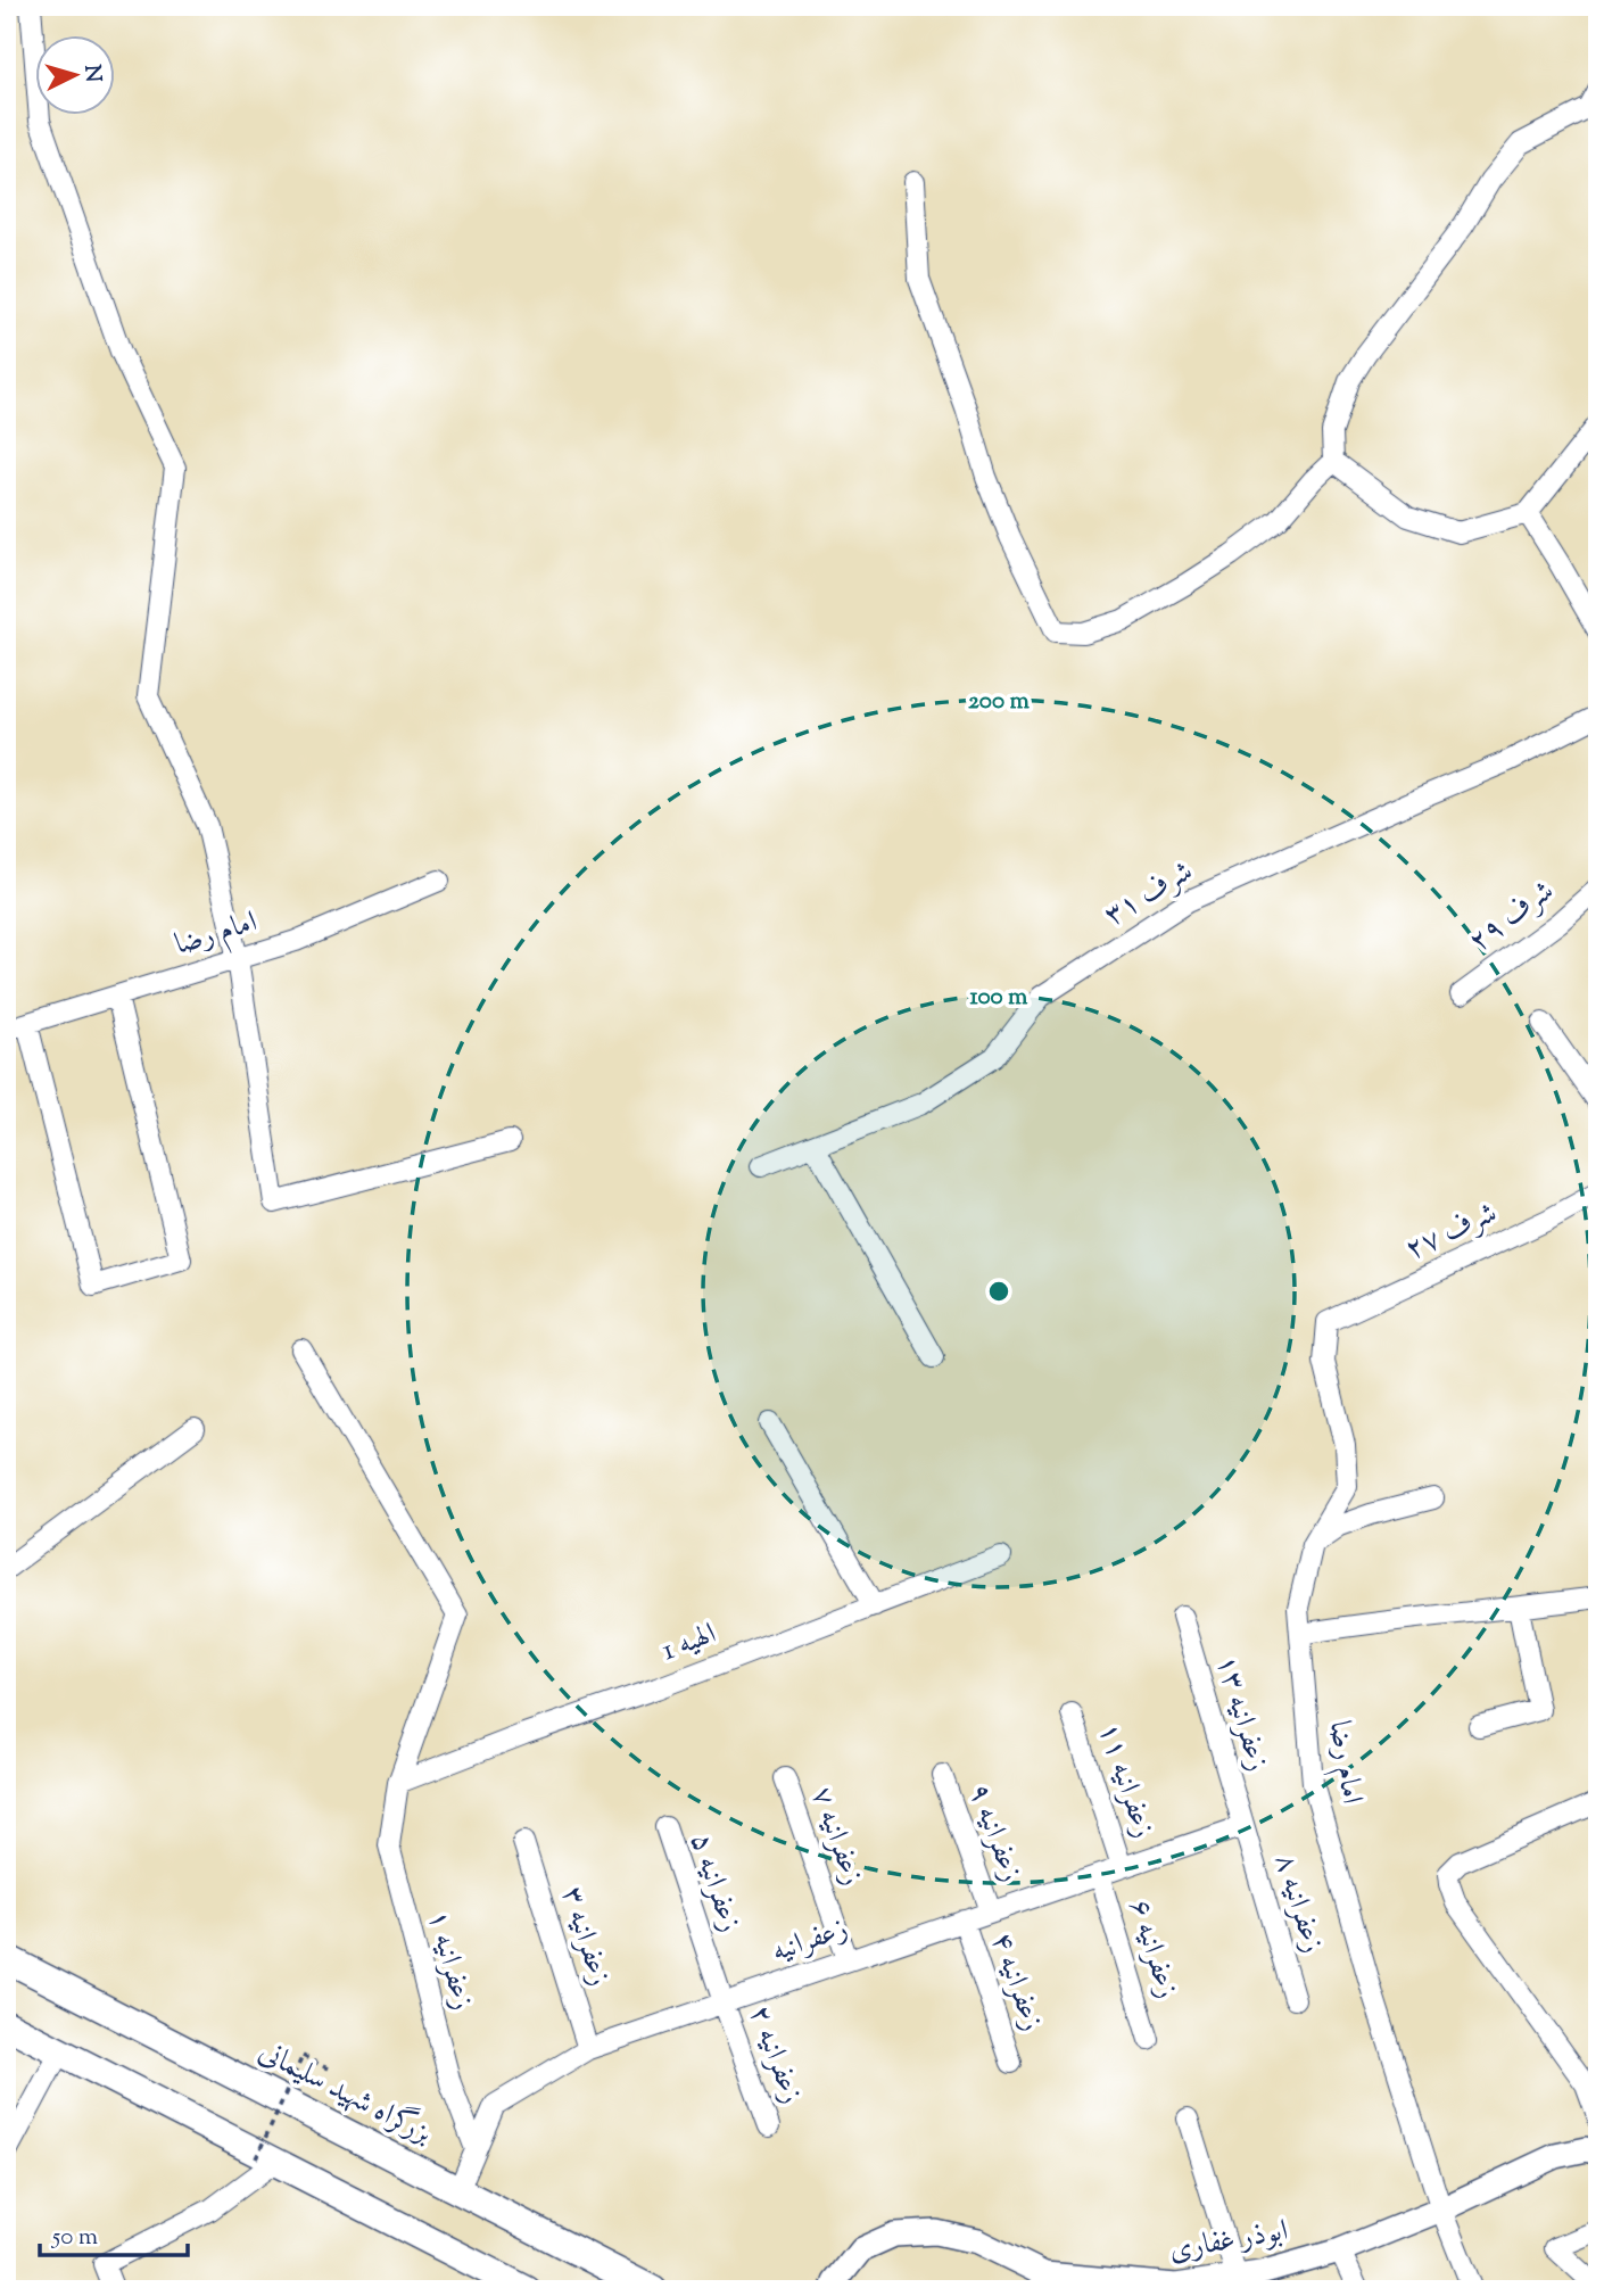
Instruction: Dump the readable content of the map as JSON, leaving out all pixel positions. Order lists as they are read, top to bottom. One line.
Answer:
{"streets":{"highway":["بزرگراه شهید سلیمانی"],"main road":["ابوذر غفاری"],"street":["شرف ۳۱","شرف ۲۹","امام رضا","شرف ۲۷","الهیه 1","زعفرانیه ۱۳","زعفرانیه ۱۱","زعفرانیه ۹","زعفرانیه ۷","زعفرانیه ۵","زعفرانیه ۸","زعفرانیه ۳","زعفرانیه","زعفرانیه ۶","زعفرانیه ۱","زعفرانیه ۴","زعفرانیه ۲"]},"crossings":[["امام رضا","شرف ۲۷"],["امام رضا","ابوذر غفاری"],["الهیه 1","زعفرانیه ۱"],["زعفرانیه ۱۳","زعفرانیه ۸"],["زعفرانیه ۱۳","زعفرانیه"],["زعفرانیه ۱۱","زعفرانیه"],["زعفرانیه ۹","زعفرانیه"],["زعفرانیه ۷","زعفرانیه"],["زعفرانیه ۵","زعفرانیه"],["زعفرانیه ۵","زعفرانیه ۲"],["زعفرانیه ۸","زعفرانیه"],["زعفرانیه ۳","زعفرانیه"],["زعفرانیه","زعفرانیه ۶"],["زعفرانیه","زعفرانیه ۱"],["زعفرانیه","زعفرانیه ۴"],["زعفرانیه","زعفرانیه ۲"],["زعفرانیه","بزرگراه شهید سلیمانی"]],"scale_bar":"50 m","north":"right","rings":["200 m","100 m"]}
